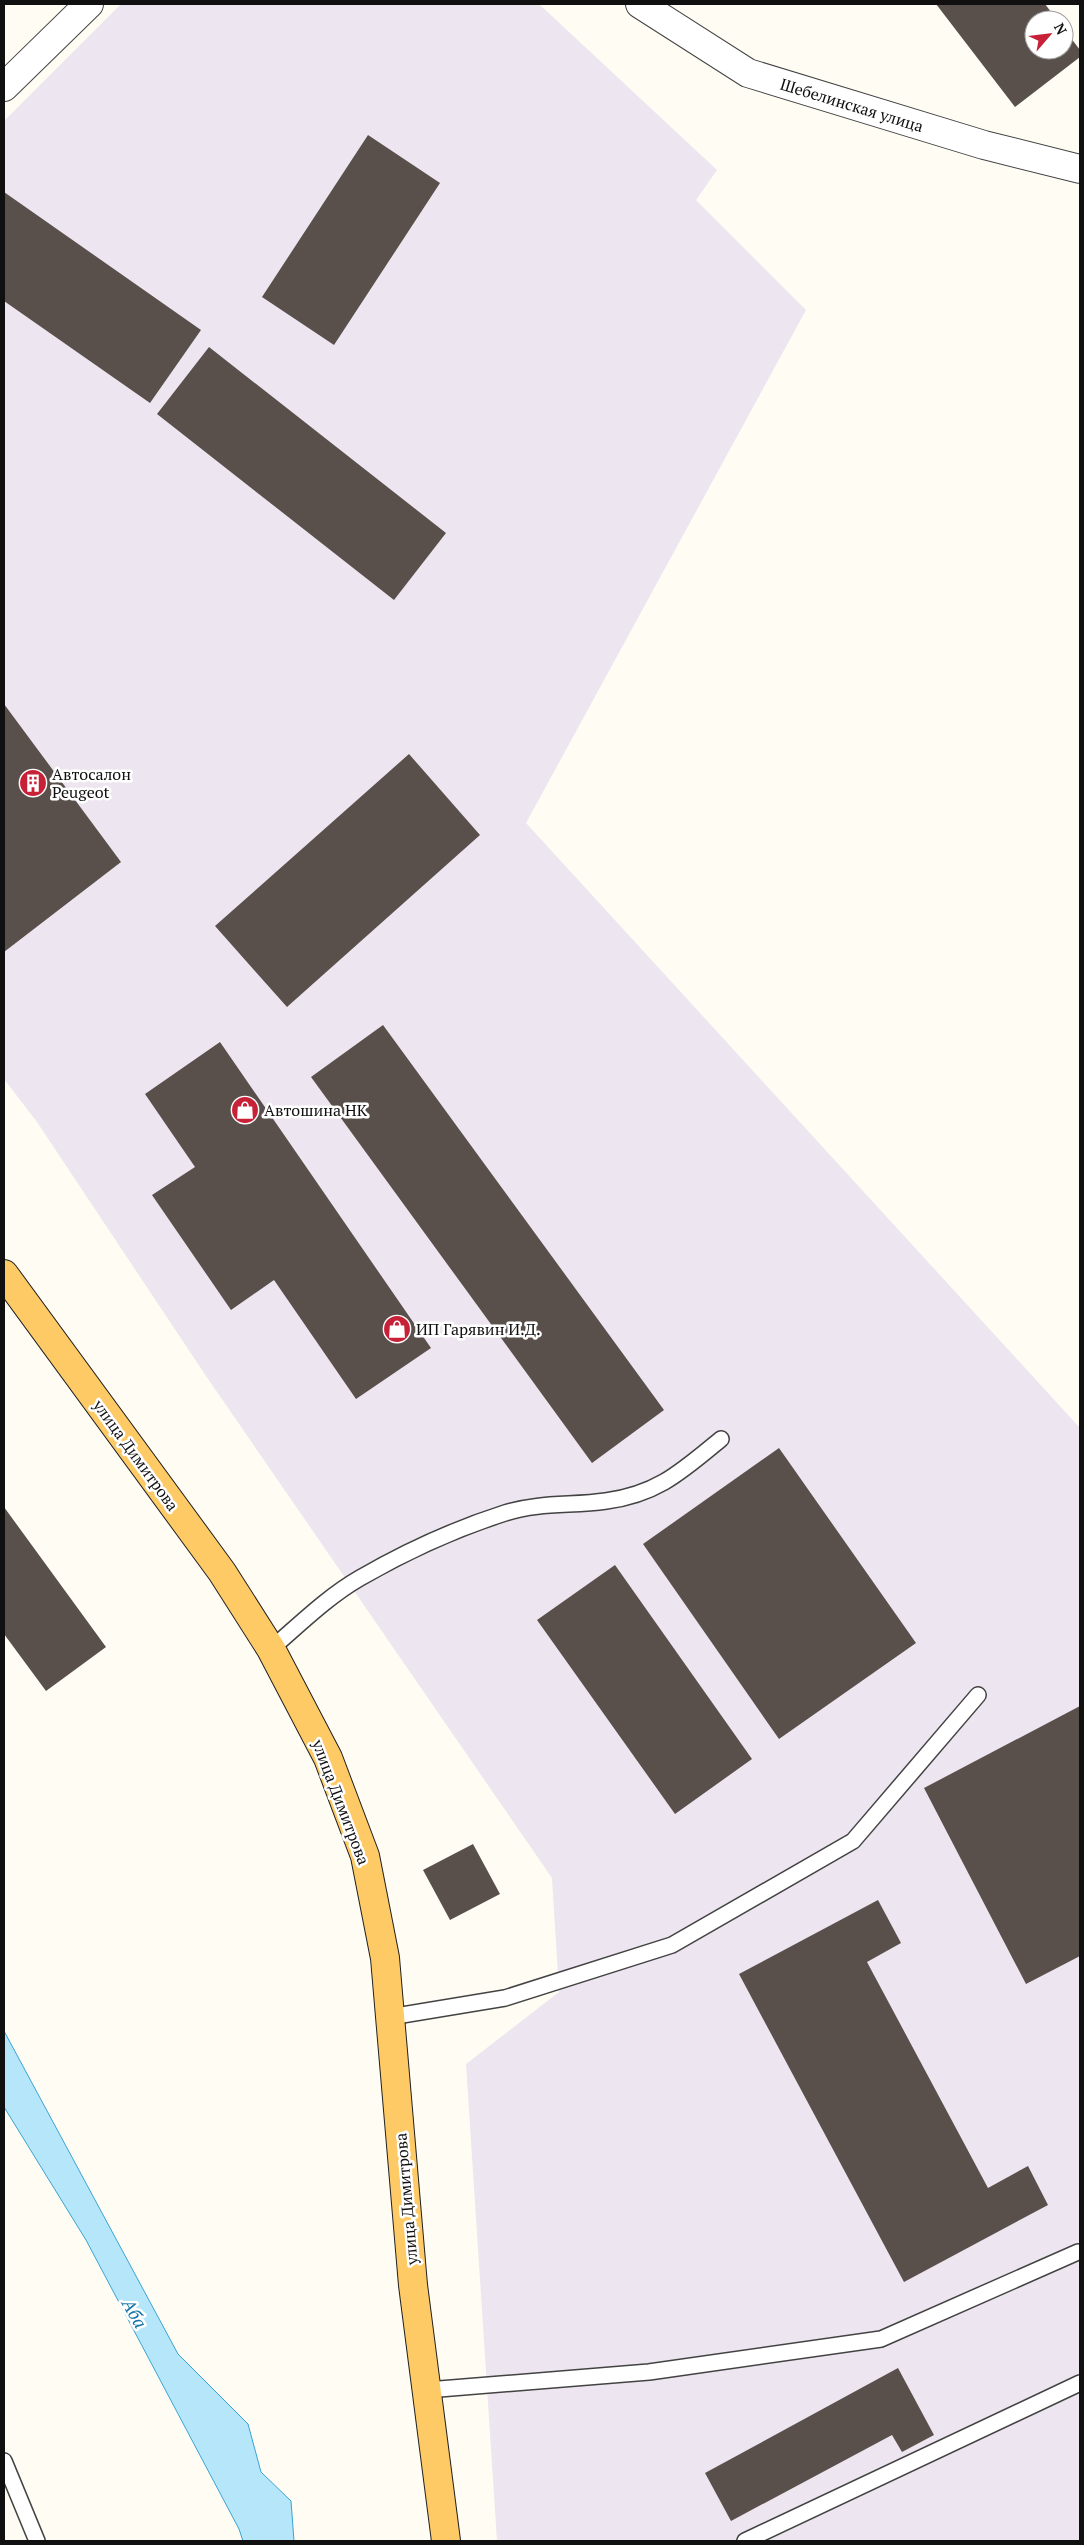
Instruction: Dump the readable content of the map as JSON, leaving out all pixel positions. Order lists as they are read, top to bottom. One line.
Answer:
{"streets":{"main road":["улица Димитрова"],"street":["Шебелинская улица"]},"water":["Аба"],"places":{"building":["Автосалон Peugeot"],"shop":["Автошина НК","ИП Гарявин И.Д."]},"north":"top right"}
